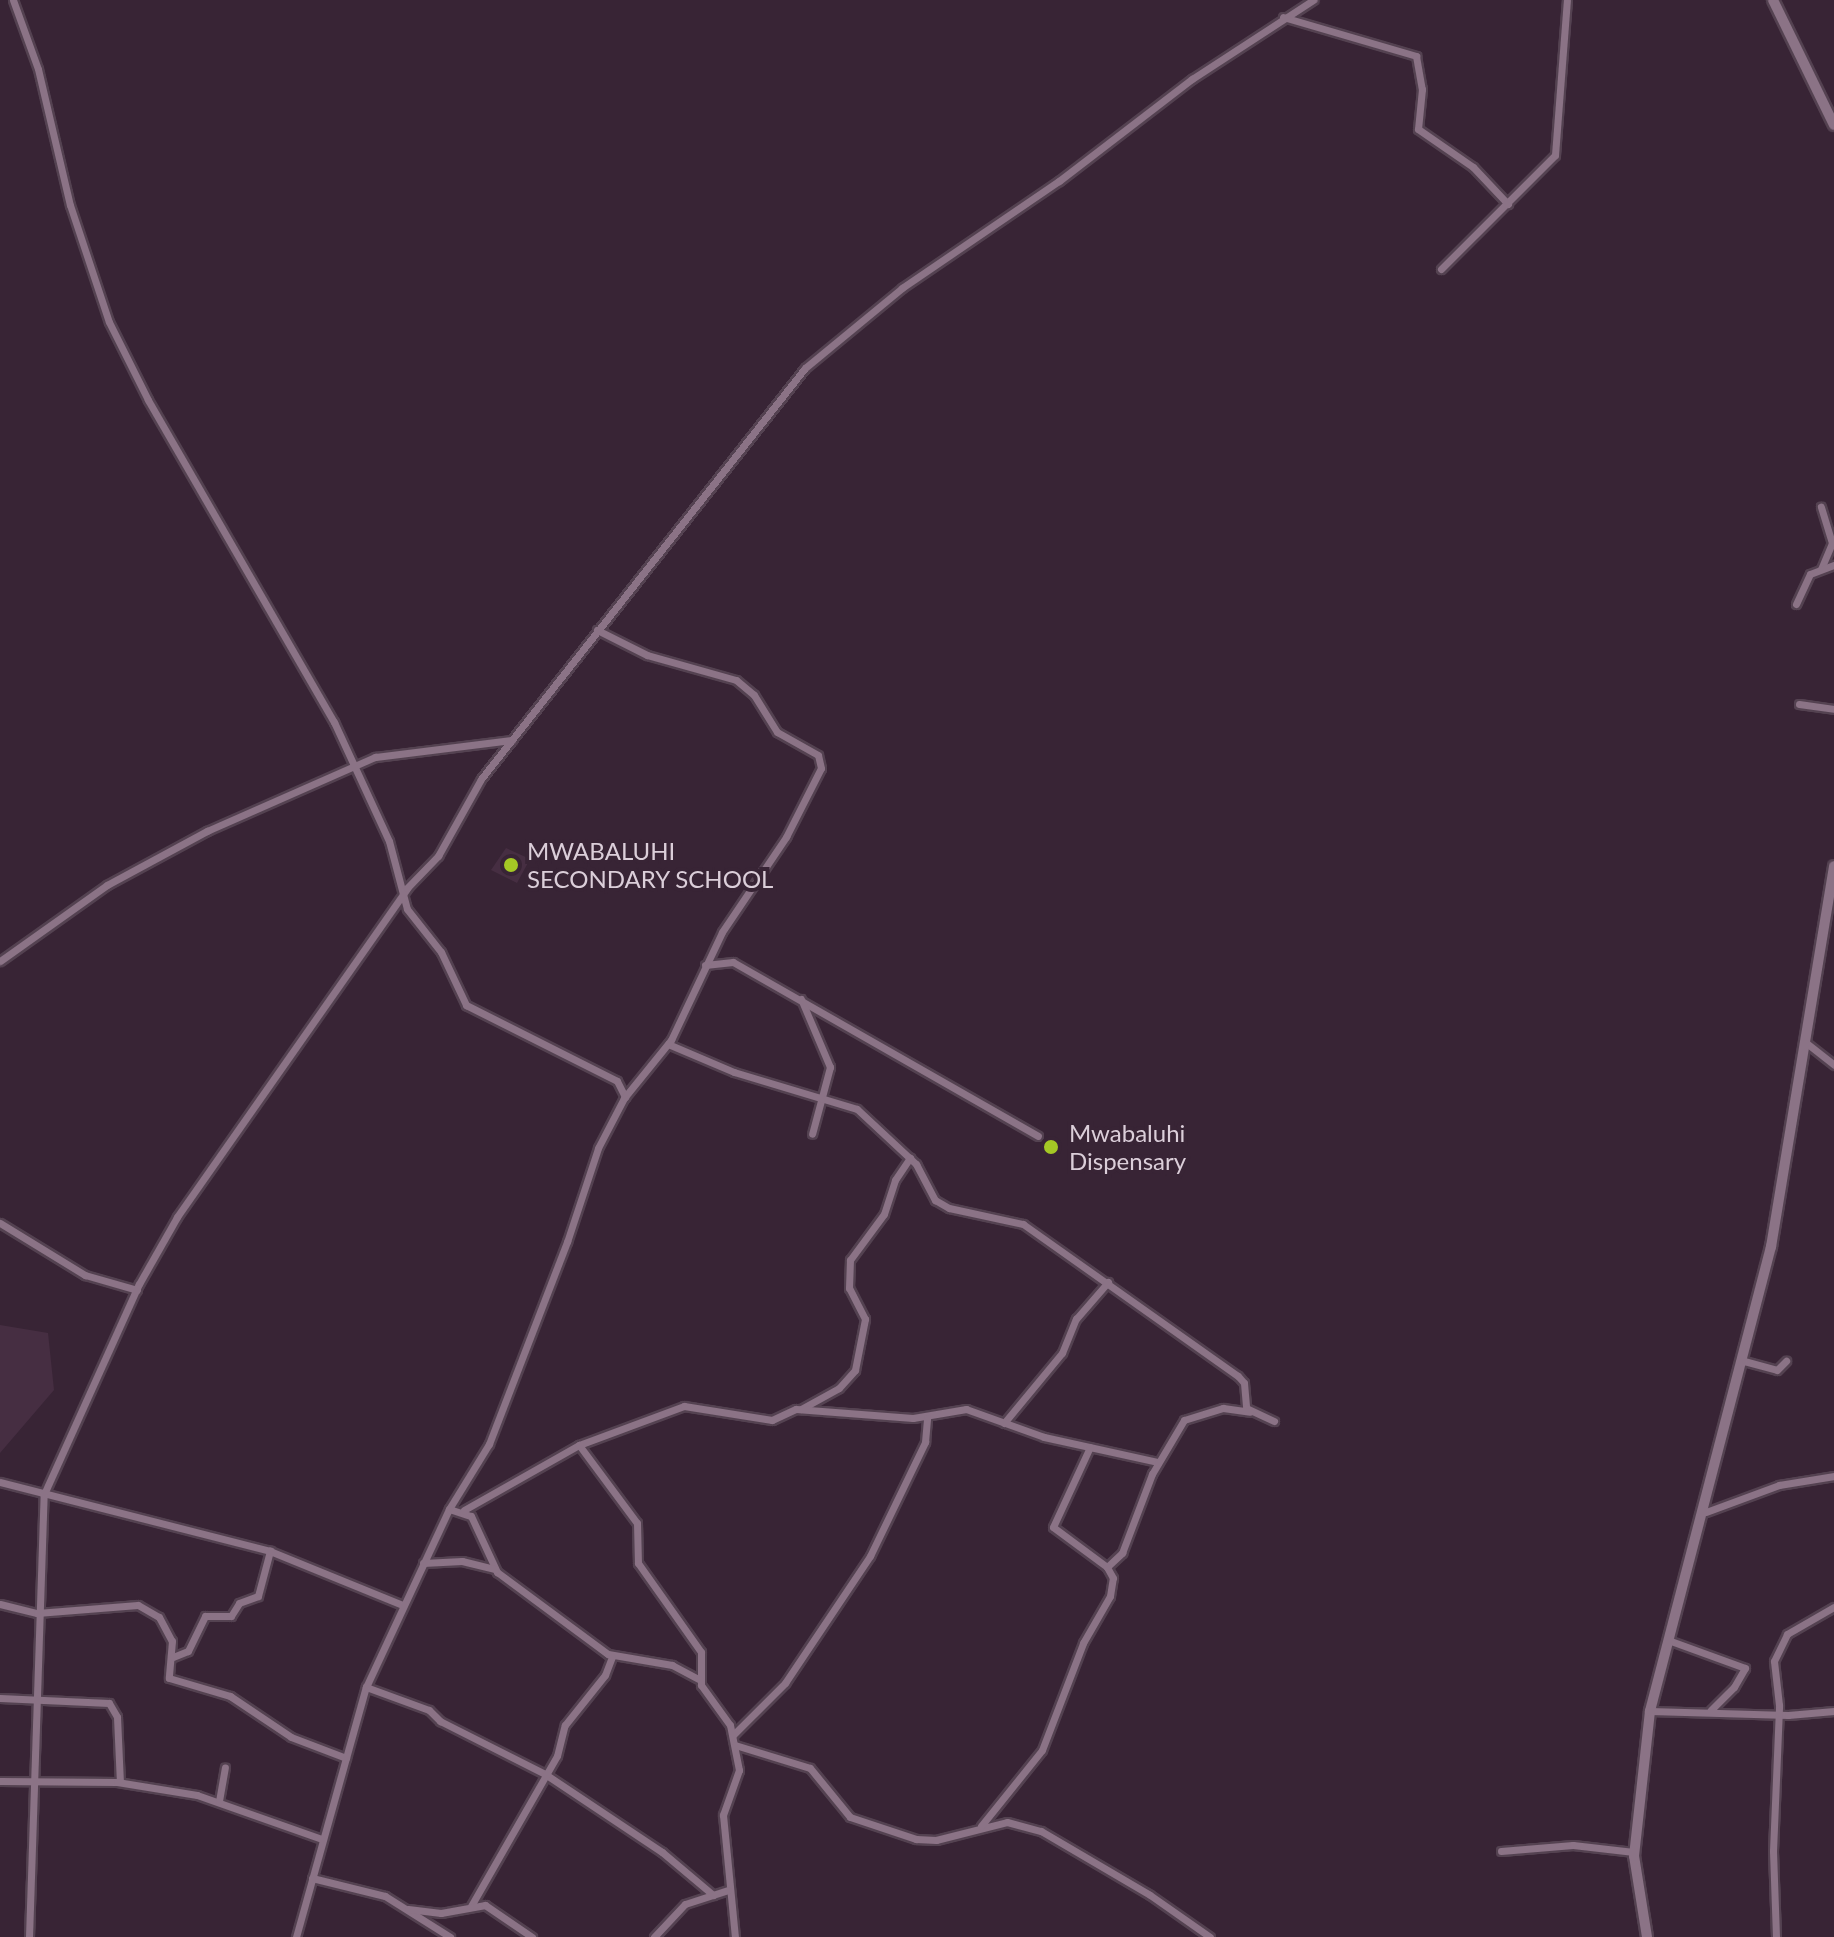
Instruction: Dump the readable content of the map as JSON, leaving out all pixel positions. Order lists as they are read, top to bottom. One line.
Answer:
{"places":["MWABALUHI SECONDARY SCHOOL","Mwabaluhi Dispensary"]}
